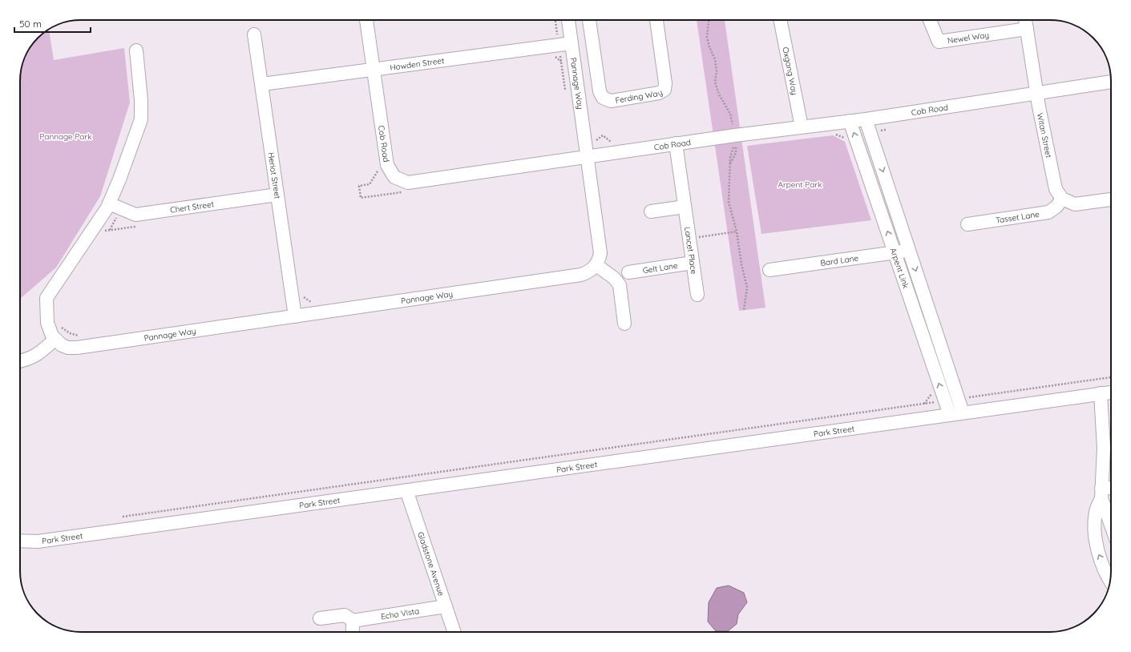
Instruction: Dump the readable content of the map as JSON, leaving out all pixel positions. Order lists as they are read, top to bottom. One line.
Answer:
{"streets":{"street":["Newel Way","Howden Street","Oxgang Way","Pannage Way","Ferding Way","Cob Road","Witan Street","Heriot Street","Chert Street","Tasset Lane","Lancet Place","Bard Lane","Gelt Lane","Arpent Link","Park Street","Gladstone Avenue","Echo Vista"]},"crossings":[["Newel Way","Witan Street"],["Howden Street","Pannage Way"],["Howden Street","Cob Road"],["Howden Street","Heriot Street"],["Oxgang Way","Cob Road"],["Pannage Way","Cob Road"],["Pannage Way","Heriot Street"],["Cob Road","Witan Street"],["Cob Road","Lancet Place"],["Cob Road","Arpent Link"],["Witan Street","Tasset Lane"],["Heriot Street","Chert Street"],["Lancet Place","Gelt Lane"],["Bard Lane","Arpent Link"],["Arpent Link","Park Street"],["Park Street","Gladstone Avenue"],["Gladstone Avenue","Echo Vista"]],"parks":["Pannage Park","Arpent Park"],"scale_bar":"50 m"}
